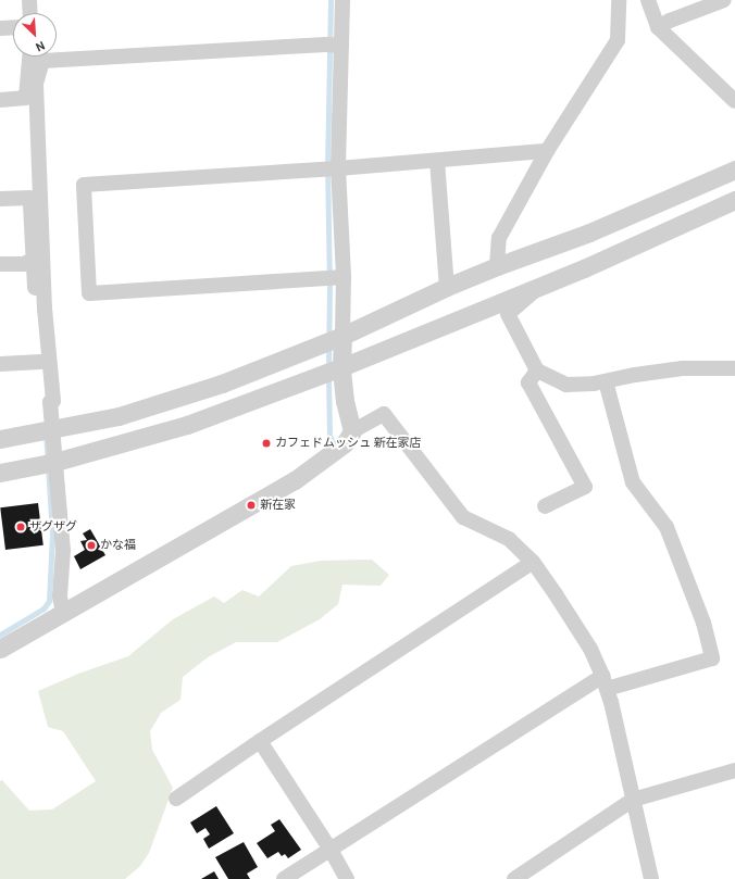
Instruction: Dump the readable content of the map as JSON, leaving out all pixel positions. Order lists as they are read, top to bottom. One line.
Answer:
{"places":["カフェドムッシュ 新在家店","新在家","ザグザグ","かな福"],"north":"bottom right"}
